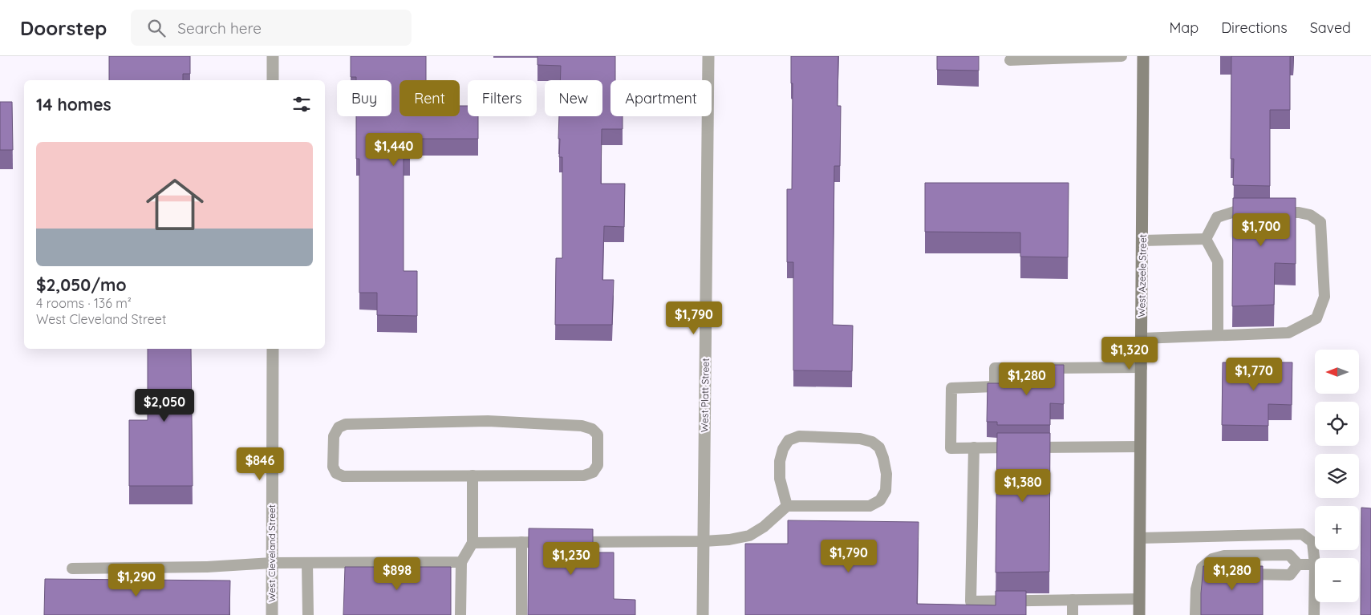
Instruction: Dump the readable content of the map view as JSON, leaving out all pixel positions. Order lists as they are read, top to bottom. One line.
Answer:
{"streets":{"main road":["West Azeele Street"],"street":["West Platt Street","West Cleveland Street"]},"north":"left","page":{"header":"Doorstep","search":"Search here","nav":["Map","Directions","Saved"],"chip":["Buy","Rent","Filters","New","Apartment"],"heading":"14 homes","list":[{"name":"$2,050/mo","note":"4 rooms · 136 m² · West Cleveland Street"}],"price":["$1,440","$1,700","$1,790","$1,320","$1,770","$1,280","$2,050","$846","$1,380","$1,790","$1,230","$898","$1,280","$1,290"],"map_buttons":["+","−"]}}
